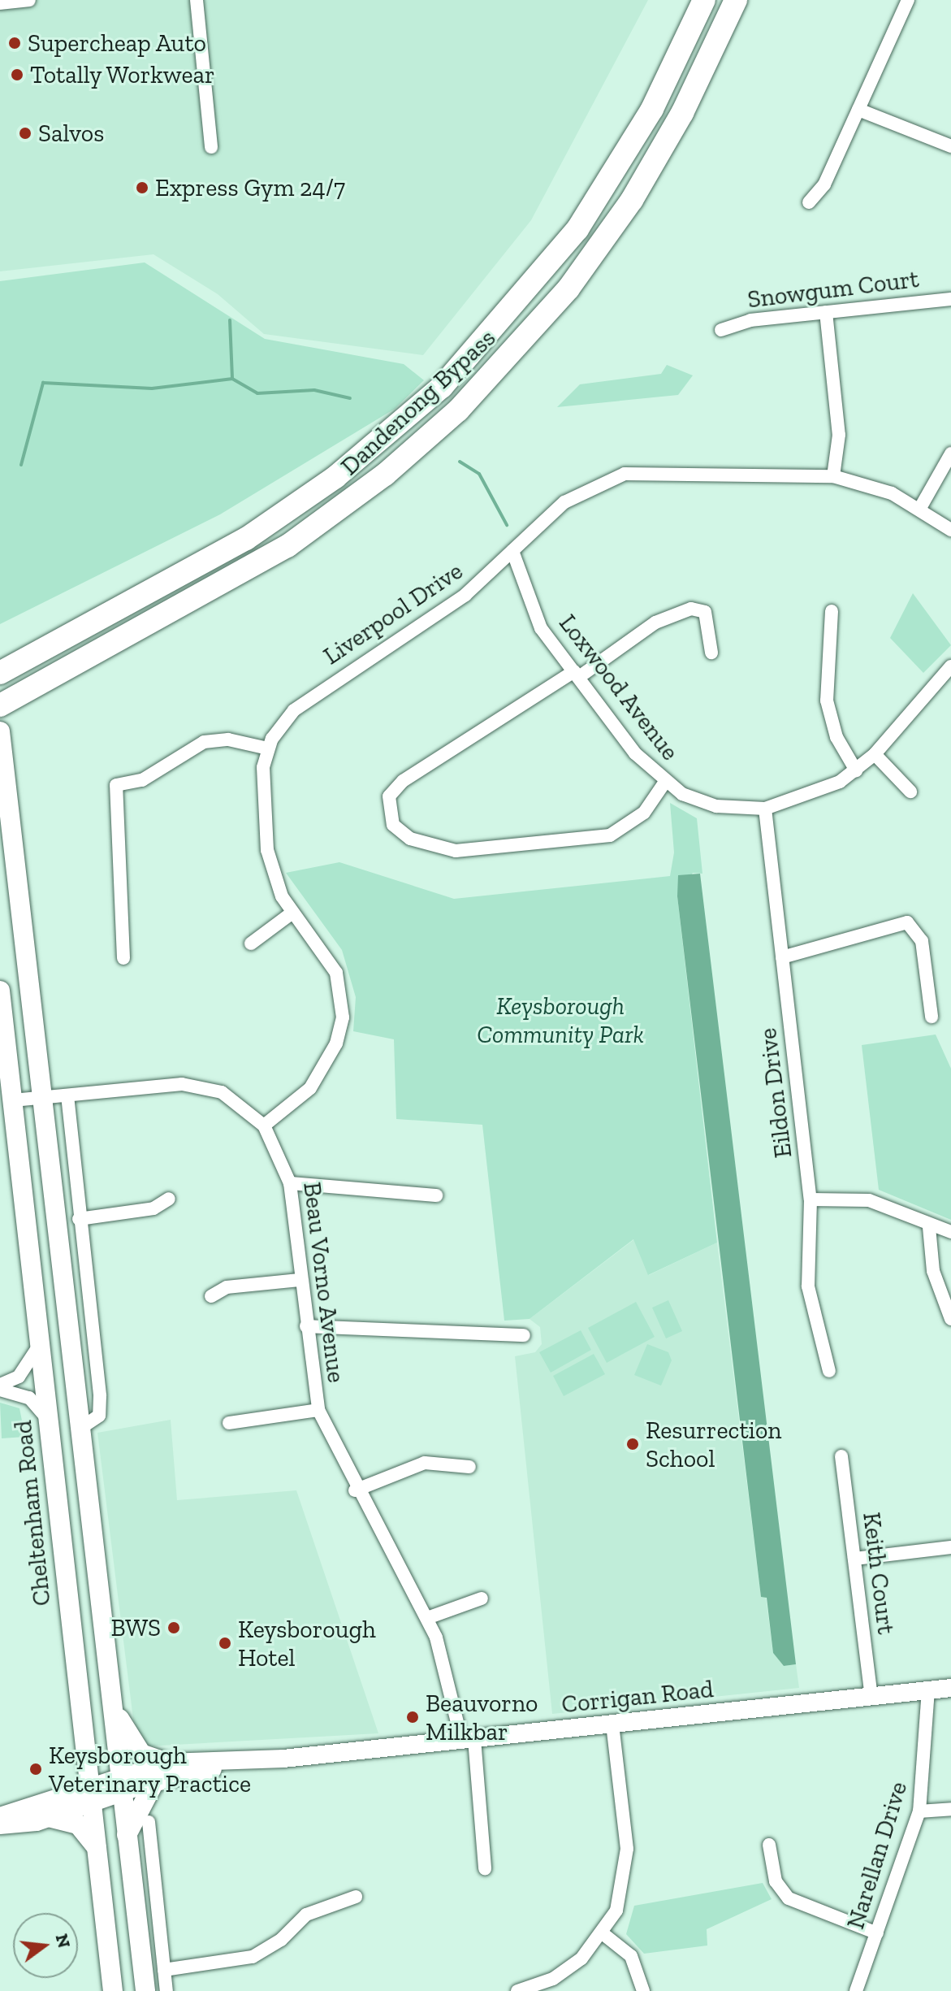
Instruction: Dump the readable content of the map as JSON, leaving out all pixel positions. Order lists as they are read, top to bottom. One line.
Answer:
{"streets":{"highway":["Dandenong Bypass"],"main road":["Cheltenham Road","Corrigan Road"],"street":["Snowgum Court","Liverpool Drive","Loxwood Avenue","Eildon Drive","Beau Vorno Avenue","Keith Court","Narellan Drive"]},"crossings":[["Liverpool Drive","Loxwood Avenue"],["Liverpool Drive","Beau Vorno Avenue"],["Loxwood Avenue","Eildon Drive"],["Beau Vorno Avenue","Cheltenham Road"],["Beau Vorno Avenue","Corrigan Road"],["Cheltenham Road","Corrigan Road"],["Keith Court","Corrigan Road"],["Corrigan Road","Narellan Drive"]],"parks":["Keysborough Community Park"],"places":["Supercheap Auto","Totally Workwear","Salvos","Express Gym 24/7","Resurrection School","BWS","Keysborough Hotel","Beauvorno Milkbar","Keysborough Veterinary Practice"],"north":"right"}
